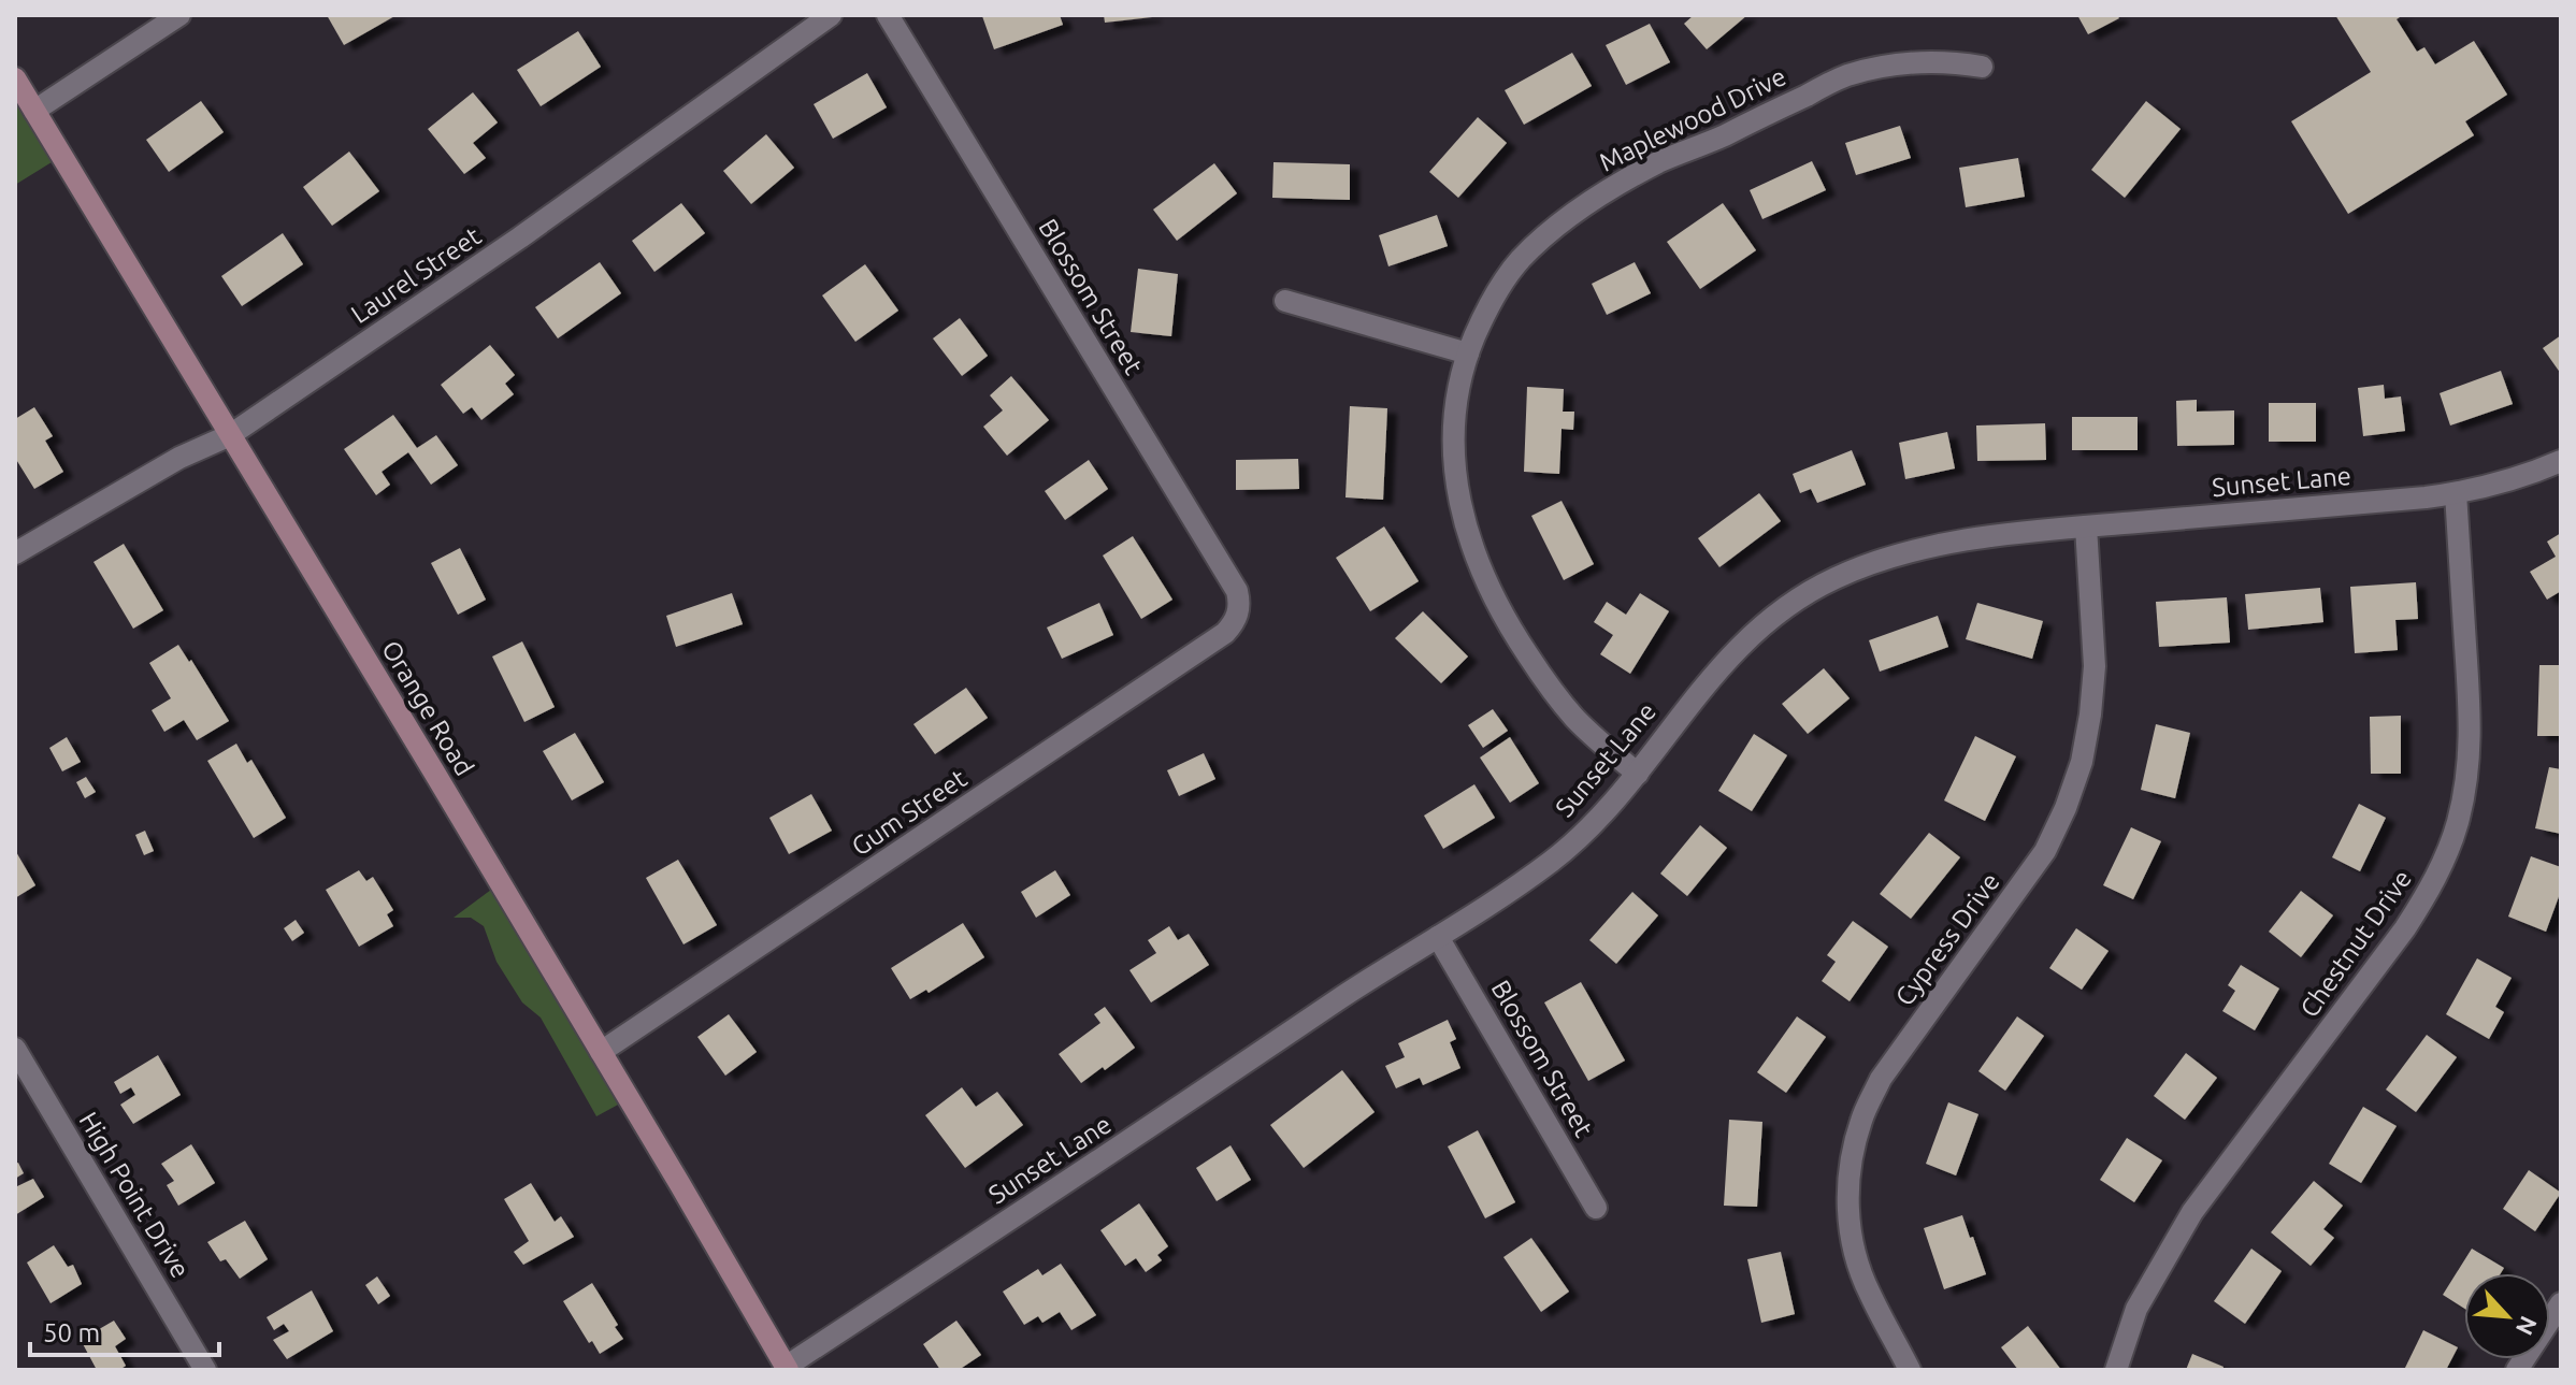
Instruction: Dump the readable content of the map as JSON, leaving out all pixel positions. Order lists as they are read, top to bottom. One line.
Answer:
{"streets":{"main road":["Orange Road"],"street":["Maplewood Drive","Laurel Street","Blossom Street","Sunset Lane","Gum Street","Cypress Drive","Chestnut Drive","High Point Drive"]},"crossings":[["Maplewood Drive","Sunset Lane"],["Laurel Street","Orange Road"],["Blossom Street","Sunset Lane"],["Blossom Street","Gum Street"],["Sunset Lane","Orange Road"],["Sunset Lane","Cypress Drive"],["Sunset Lane","Chestnut Drive"],["Orange Road","Gum Street"]],"scale_bar":"50 m","north":"bottom right"}
